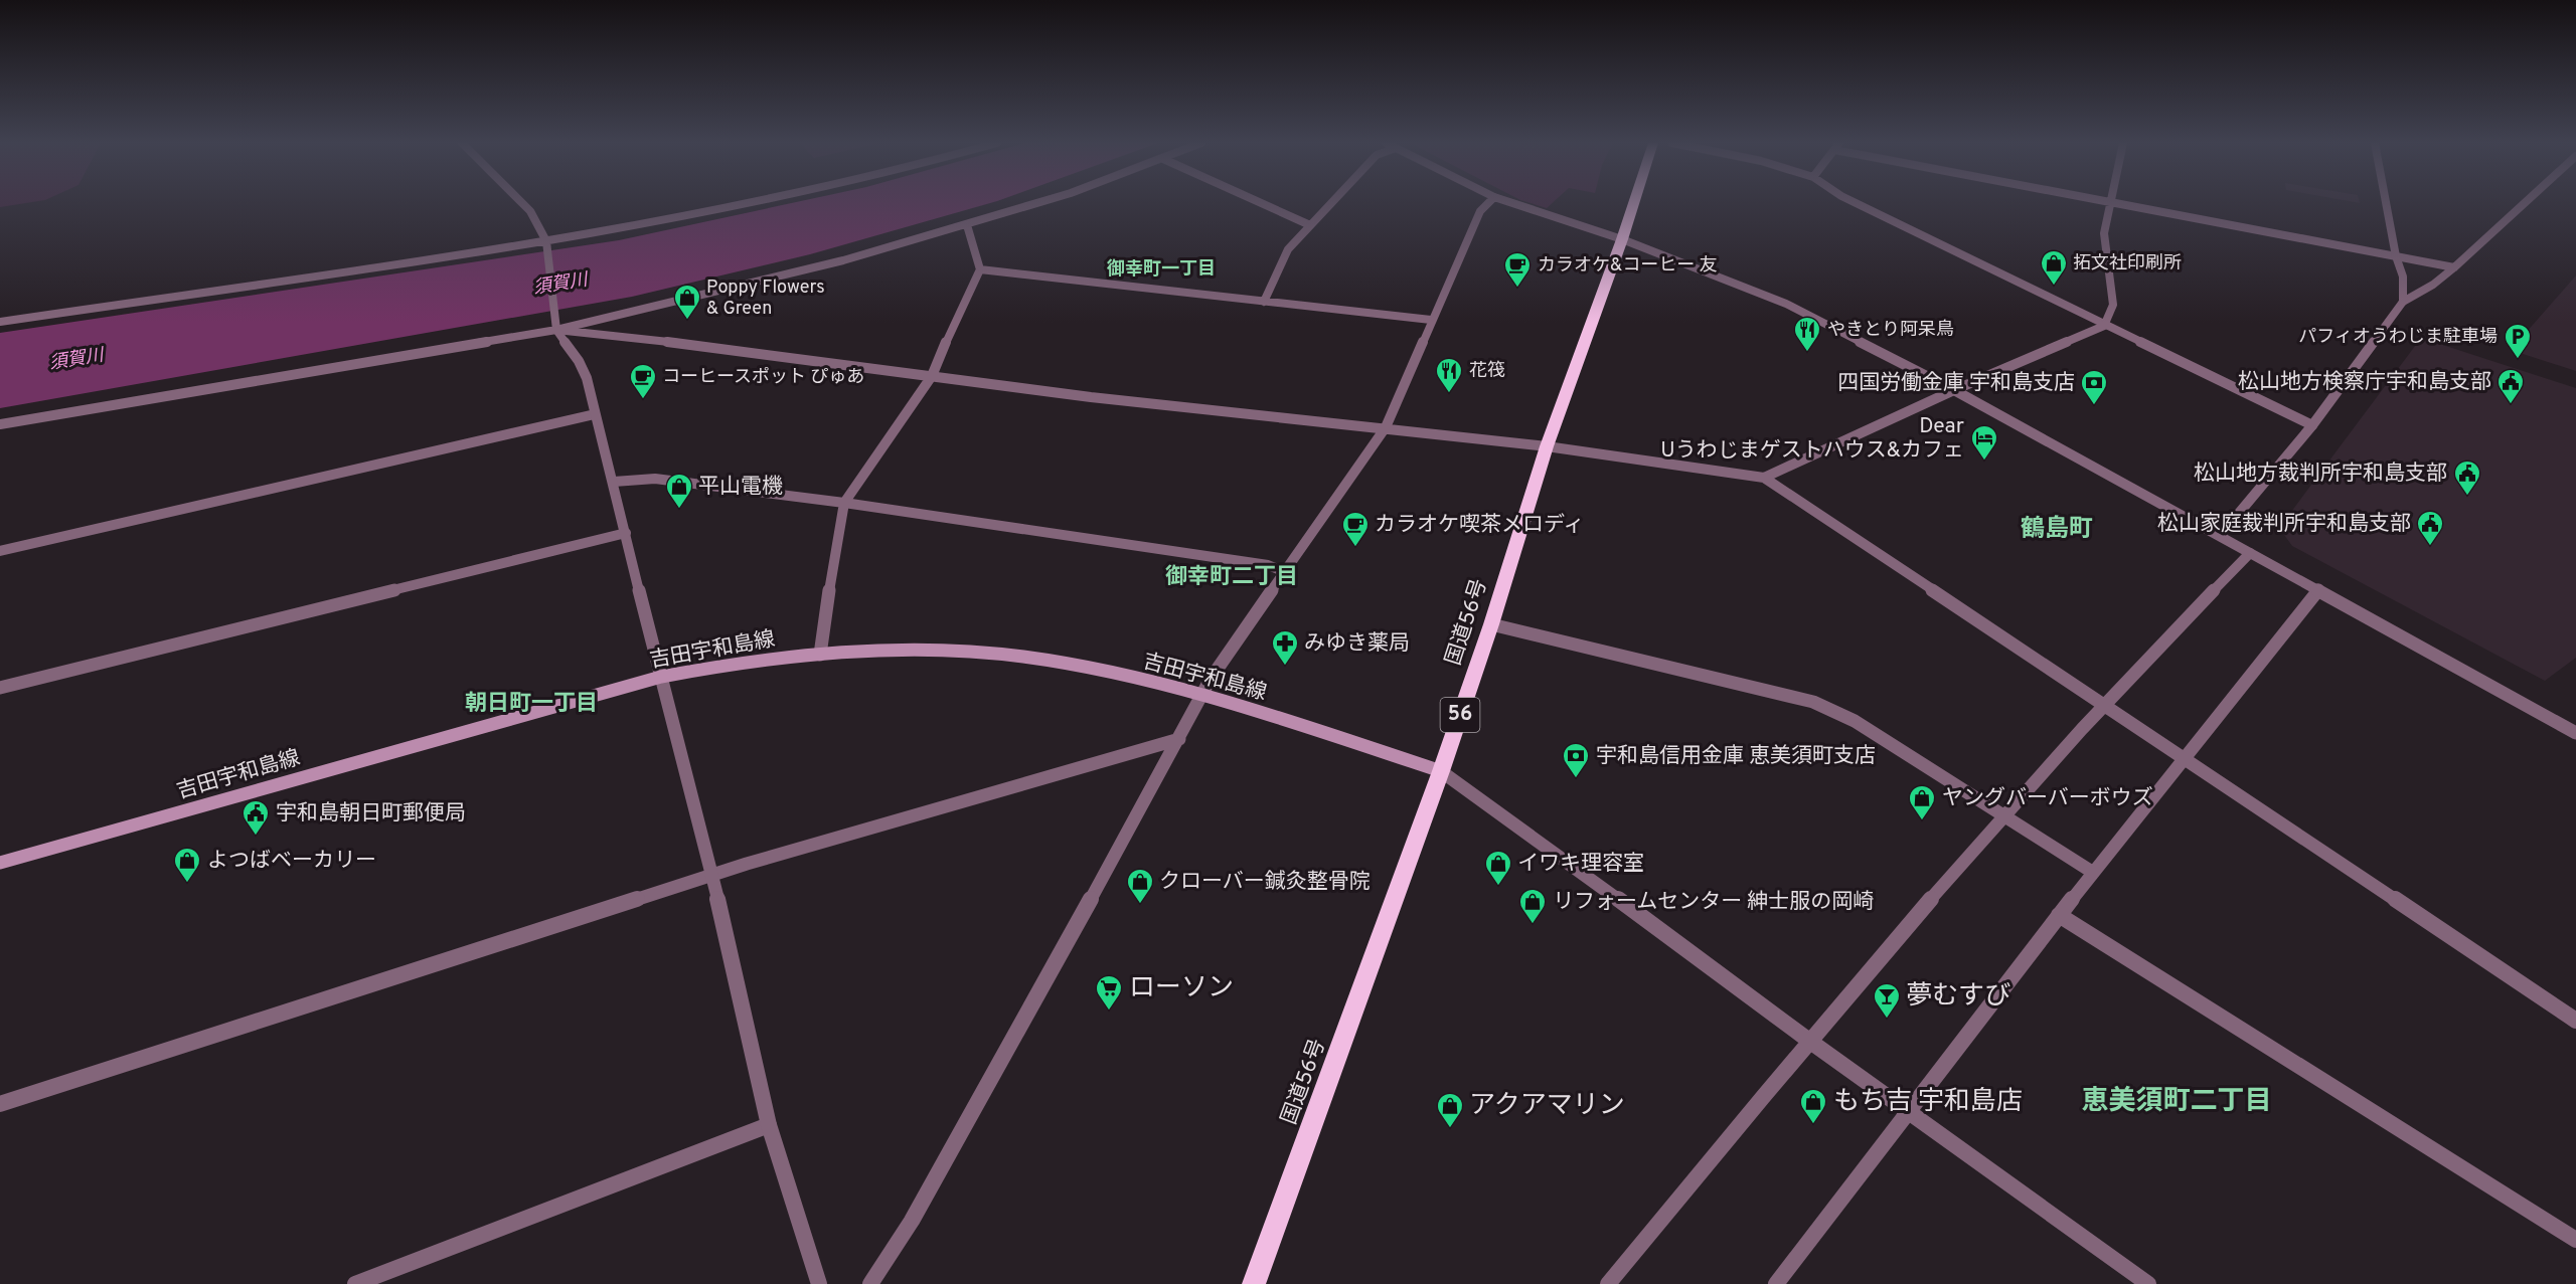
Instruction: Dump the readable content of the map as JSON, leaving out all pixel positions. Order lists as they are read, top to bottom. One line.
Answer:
{"streets":{"highway":["国道56号","56"],"main road":["吉田宇和島線"]},"crossings":[["国道56号","吉田宇和島線"]],"districts":["御幸町一丁目","鶴島町","御幸町二丁目","朝日町一丁目","恵美須町二丁目"],"water":["須賀川"],"places":{"shop":["拓文社印刷所","Poppy Flowers & Green","平山電機","ヤングバーバーボウズ","よつばベーカリー","イワキ理容室","クローバー鍼灸整骨院","リフォームセンター 紳士服の岡崎","もち吉 宇和島店","アクアマリン"],"cafe":["カラオケ&コーヒー 友","コーヒースポット ぴゅあ","カラオケ喫茶メロディ"],"restaurant":["やきとり阿呆鳥","花筏"],"parking":["パフィオうわじま駐車場"],"public building":["松山地方検察庁宇和島支部","松山地方裁判所宇和島支部","松山家庭裁判所宇和島支部","宇和島朝日町郵便局"],"bank":["四国労働金庫 宇和島支店","宇和島信用金庫 恵美須町支店"],"hotel":["Dear Uうわじまゲストハウス&カフェ"],"pharmacy":["みゆき薬局"],"supermarket":["ローソン"],"bar":["夢むすび"]}}
